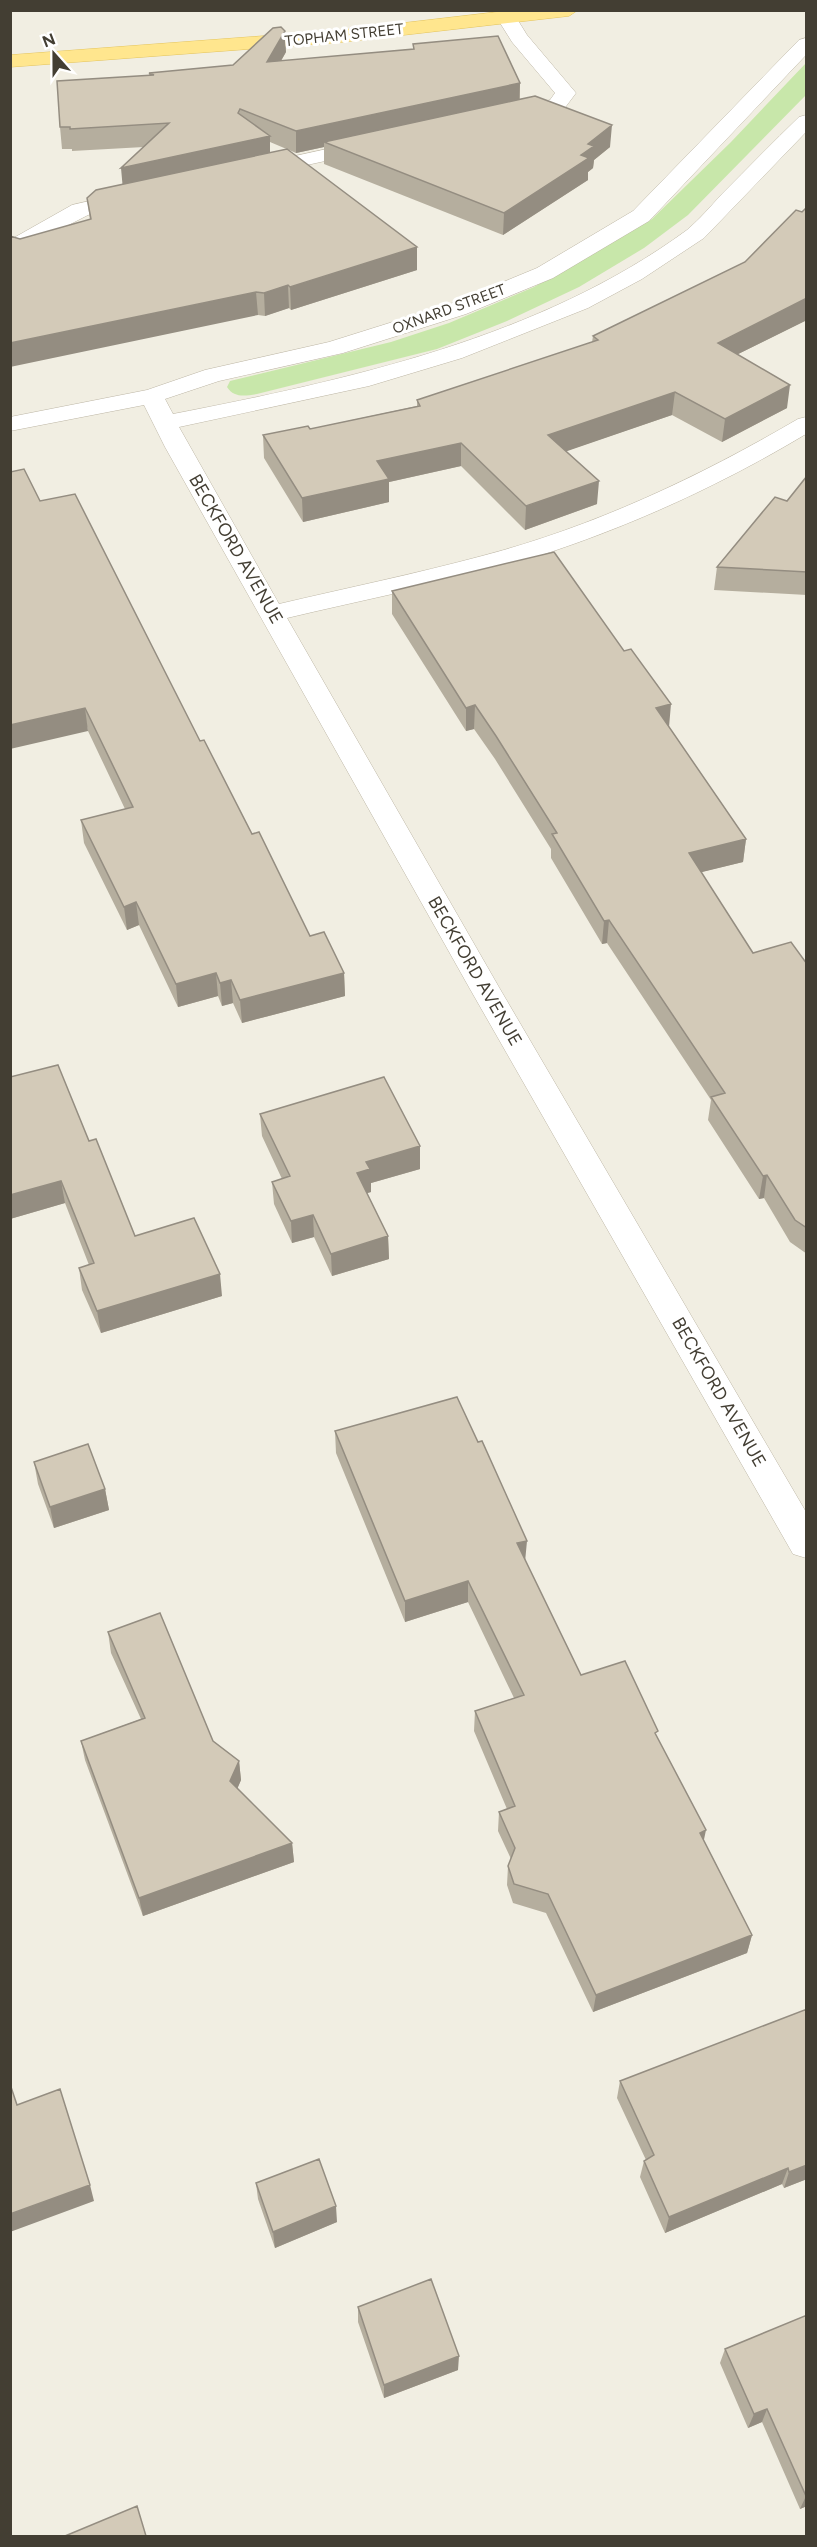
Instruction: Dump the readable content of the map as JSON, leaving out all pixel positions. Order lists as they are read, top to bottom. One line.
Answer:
{"streets":{"main road":["TOPHAM STREET"],"street":["OXNARD STREET","BECKFORD AVENUE"]},"crossings":[["OXNARD STREET","BECKFORD AVENUE"]],"north":"top"}
